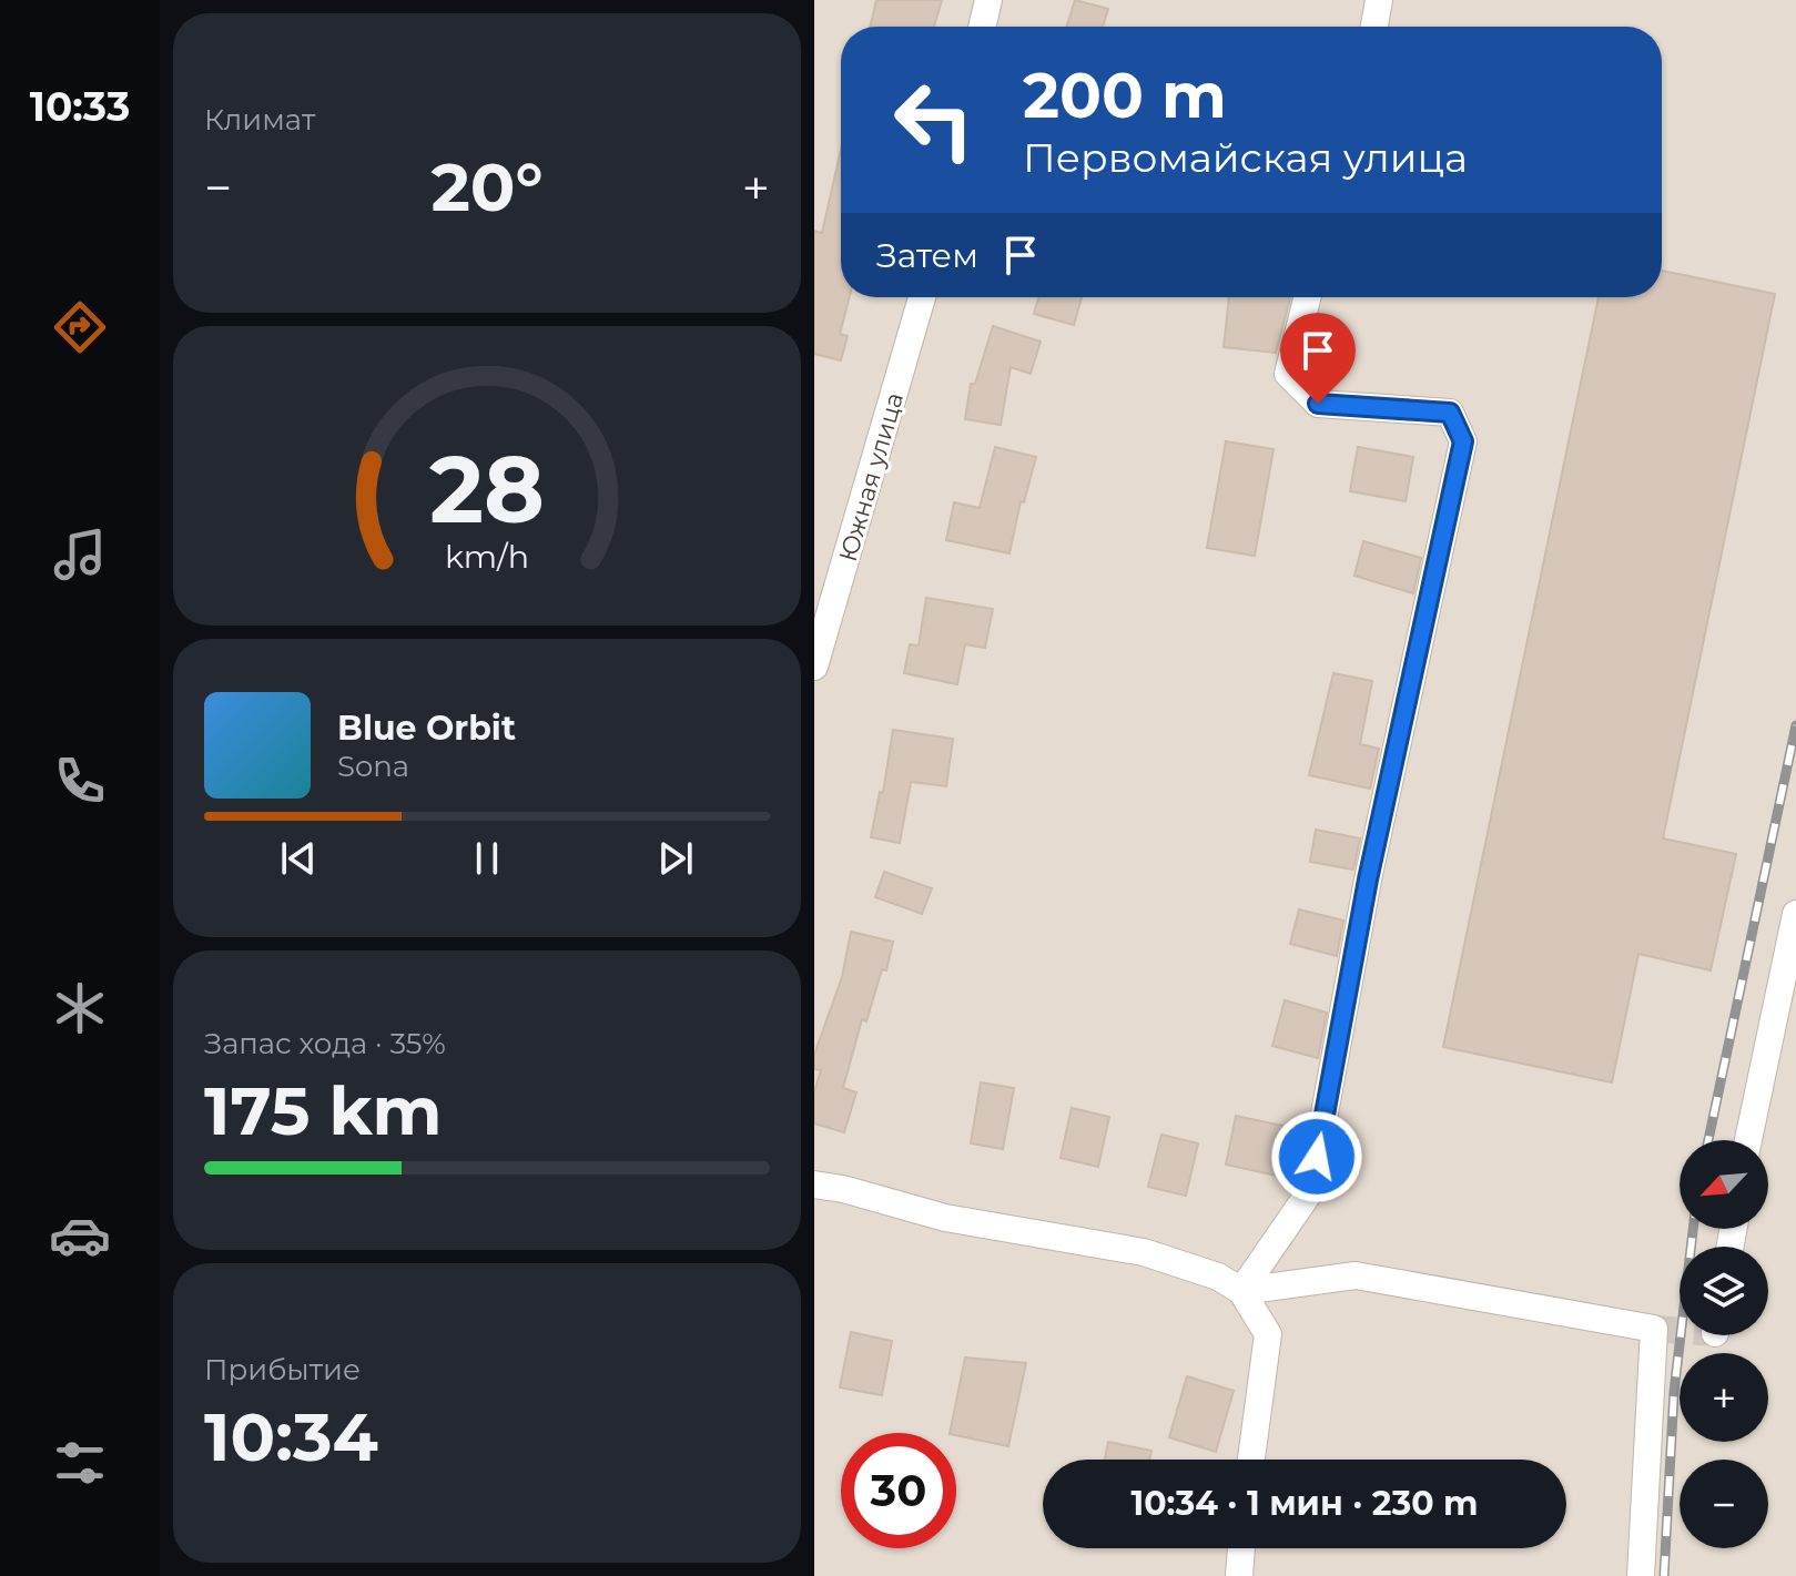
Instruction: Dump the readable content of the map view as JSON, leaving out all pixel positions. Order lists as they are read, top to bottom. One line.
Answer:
{"streets":{"street":["Южная улица"]},"north":"bottom left","page":{"tabs":"10:33","tile":["Климат",["Запас хода · 35%","175 km"],["Прибытие","10:34"]],"turn":["200 m","Первомайская улица"],"heat":["−","20°","+"],"then":"Затем","song":["Blue Orbit","Sona"],"map_buttons":["+","−"],"limit":"30","trip":"10:34 · 1 мин · 230 m","gauge":["28","km/h"]}}
